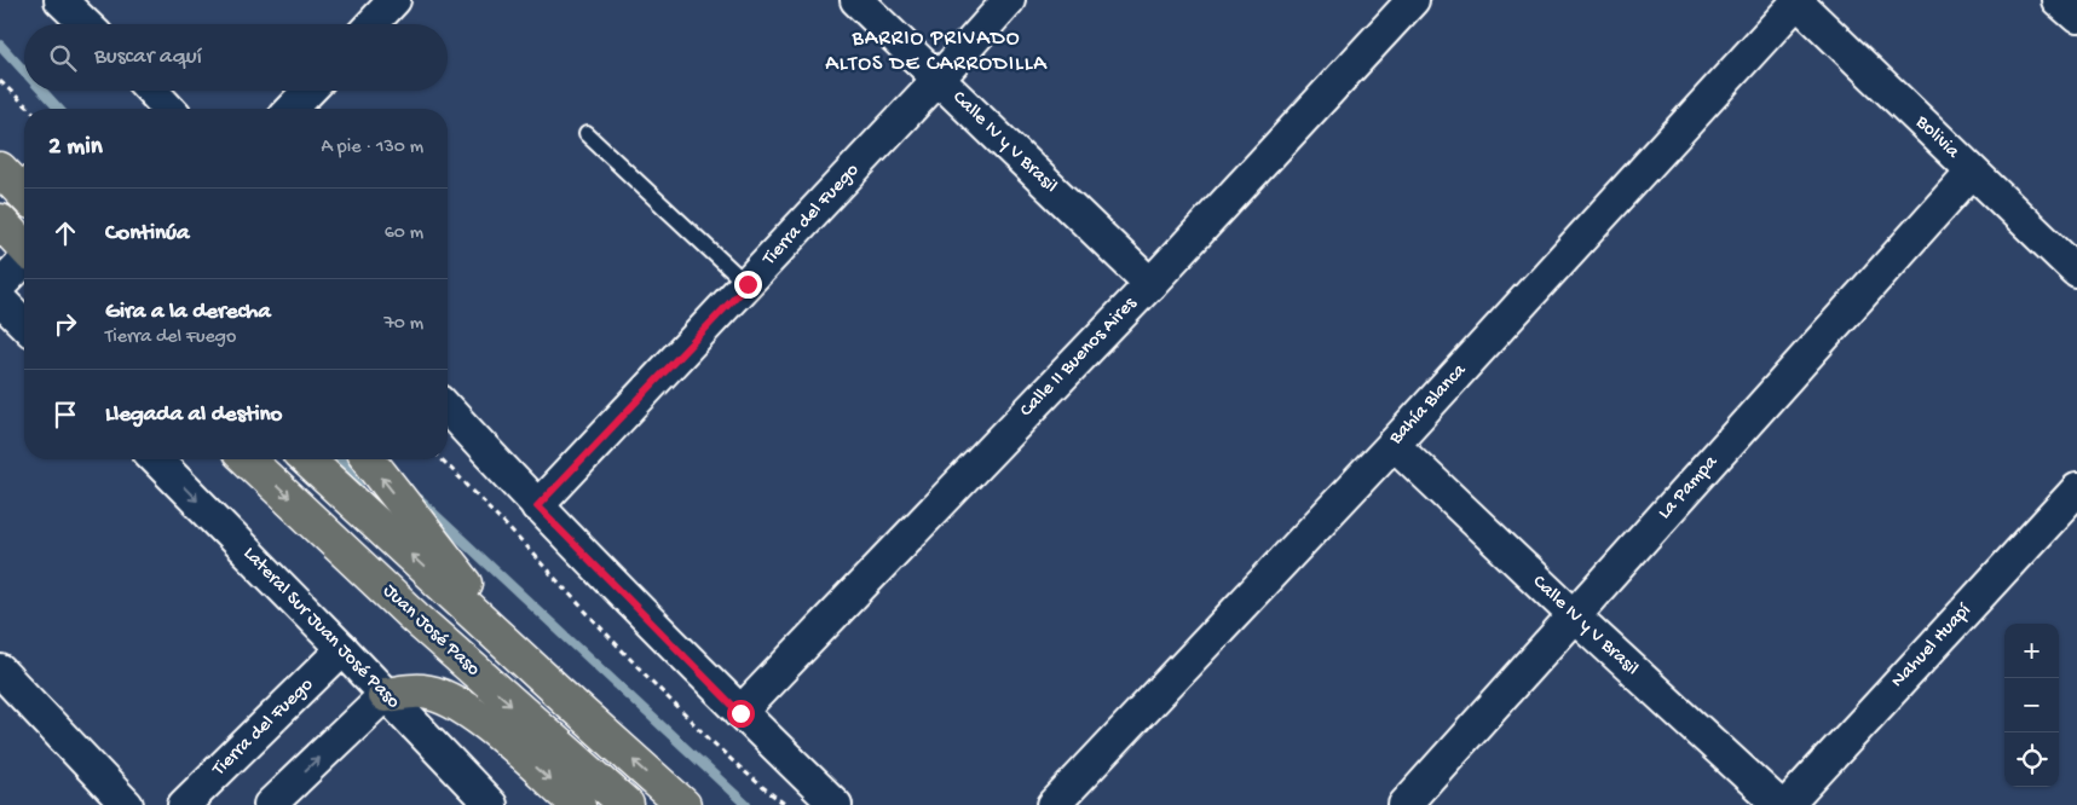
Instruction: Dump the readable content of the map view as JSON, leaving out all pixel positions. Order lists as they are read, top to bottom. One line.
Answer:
{"streets":{"highway":["Juan José Paso"],"street":["Bolivia","Calle IV y V Brasil","Tierra del Fuego","Calle II Buenos Aires","Bahía Blanca","La Pampa","Lateral Sur Juan José Paso","Nahuel Huapí"]},"crossings":[["Bolivia","Bahía Blanca"],["Bolivia","La Pampa"],["Calle IV y V Brasil","Tierra del Fuego"],["Calle IV y V Brasil","Calle II Buenos Aires"],["Calle IV y V Brasil","Bahía Blanca"],["Calle IV y V Brasil","La Pampa"],["Tierra del Fuego","Lateral Sur Juan José Paso"]],"districts":["BARRIO PRIVADO ALTOS DE CARRODILLA"],"page":{"search":"Buscar aquí","heading":["2 min","A pie · 130 m"],"list":[["Continúa","60 m"],["Gira a la derecha","Tierra del Fuego","70 m"],"Llegada al destino"],"map_buttons":["+","−"]}}
